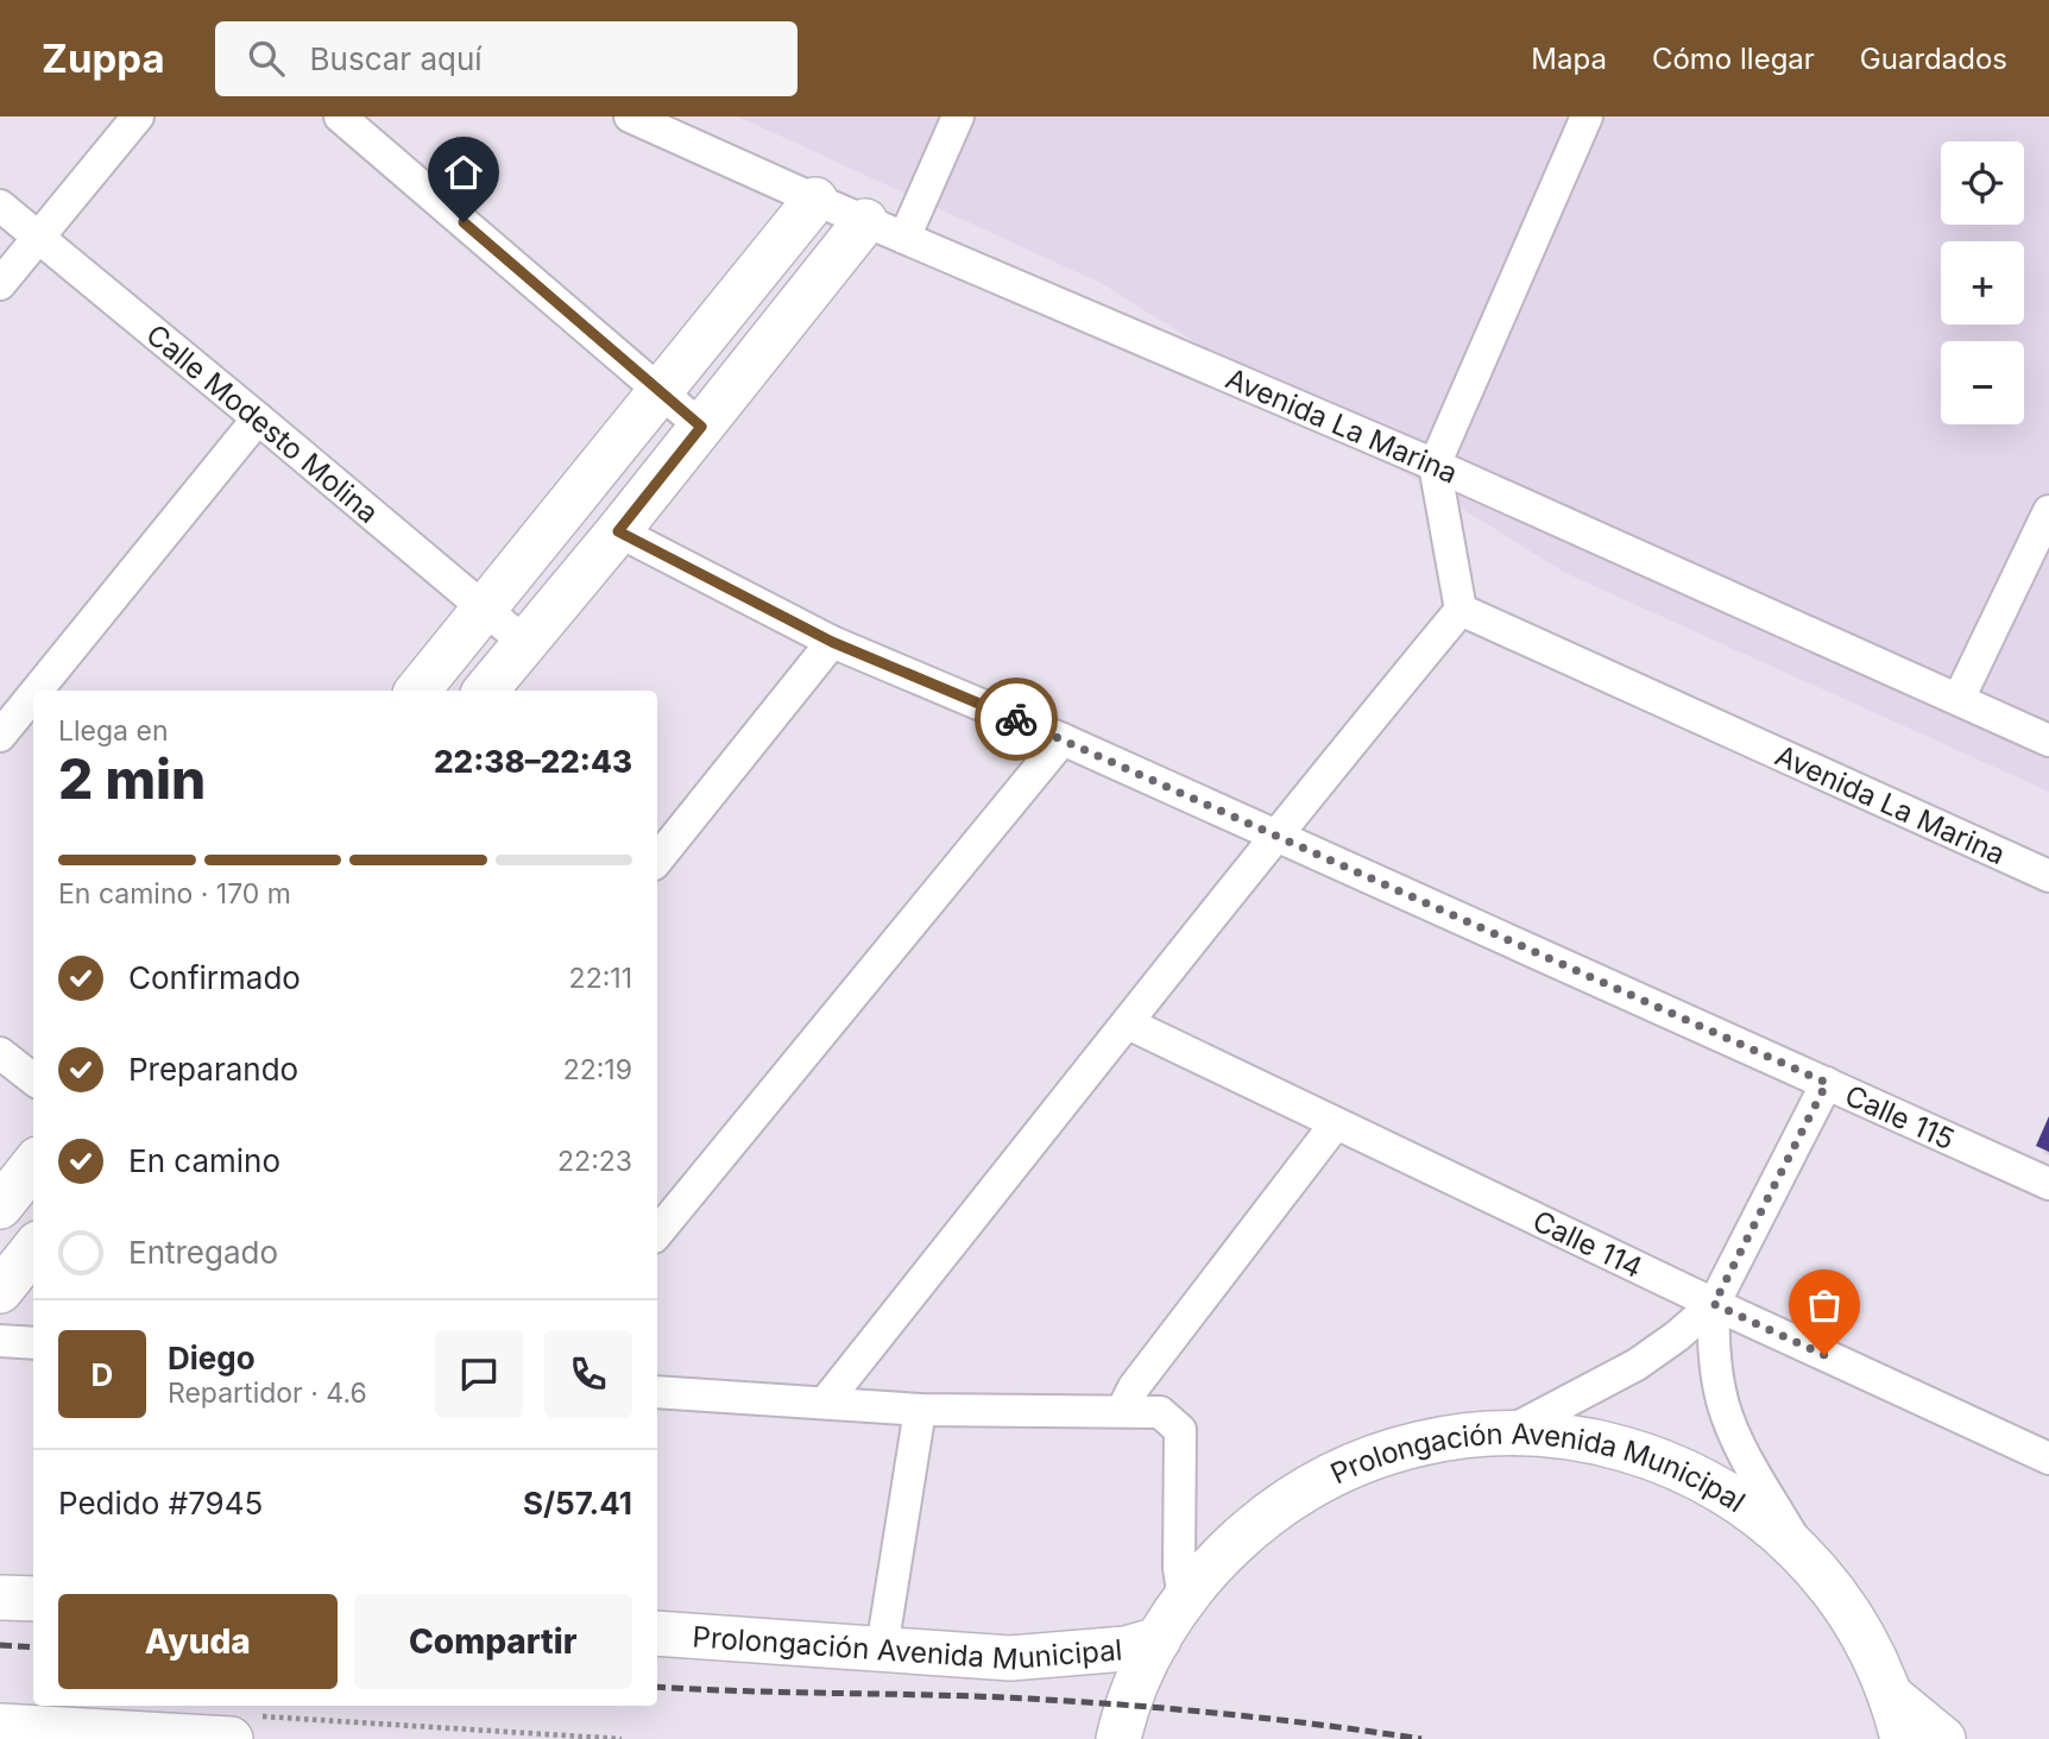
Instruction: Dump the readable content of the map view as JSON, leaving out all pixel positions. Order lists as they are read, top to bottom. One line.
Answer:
{"streets":{"main road":["Prolongación Avenida Municipal"],"street":["Calle Modesto Molina","Avenida La Marina","Calle 115","Calle 114"]},"page":{"header":"Zuppa","search":"Buscar aquí","nav":["Mapa","Cómo llegar","Guardados"],"map_buttons":["+","−"],"heading":["2 min","Llega en","22:38–22:43"],"panel":["Diego","Repartidor · 4.6","Pedido #7945","S/57.41"],"bar":"En camino · 170 m","list":[["Confirmado","22:11"],["Preparando","22:19"],["En camino","22:23"],"Entregado"],"round":"D","buttons":["Ayuda","Compartir"]}}
